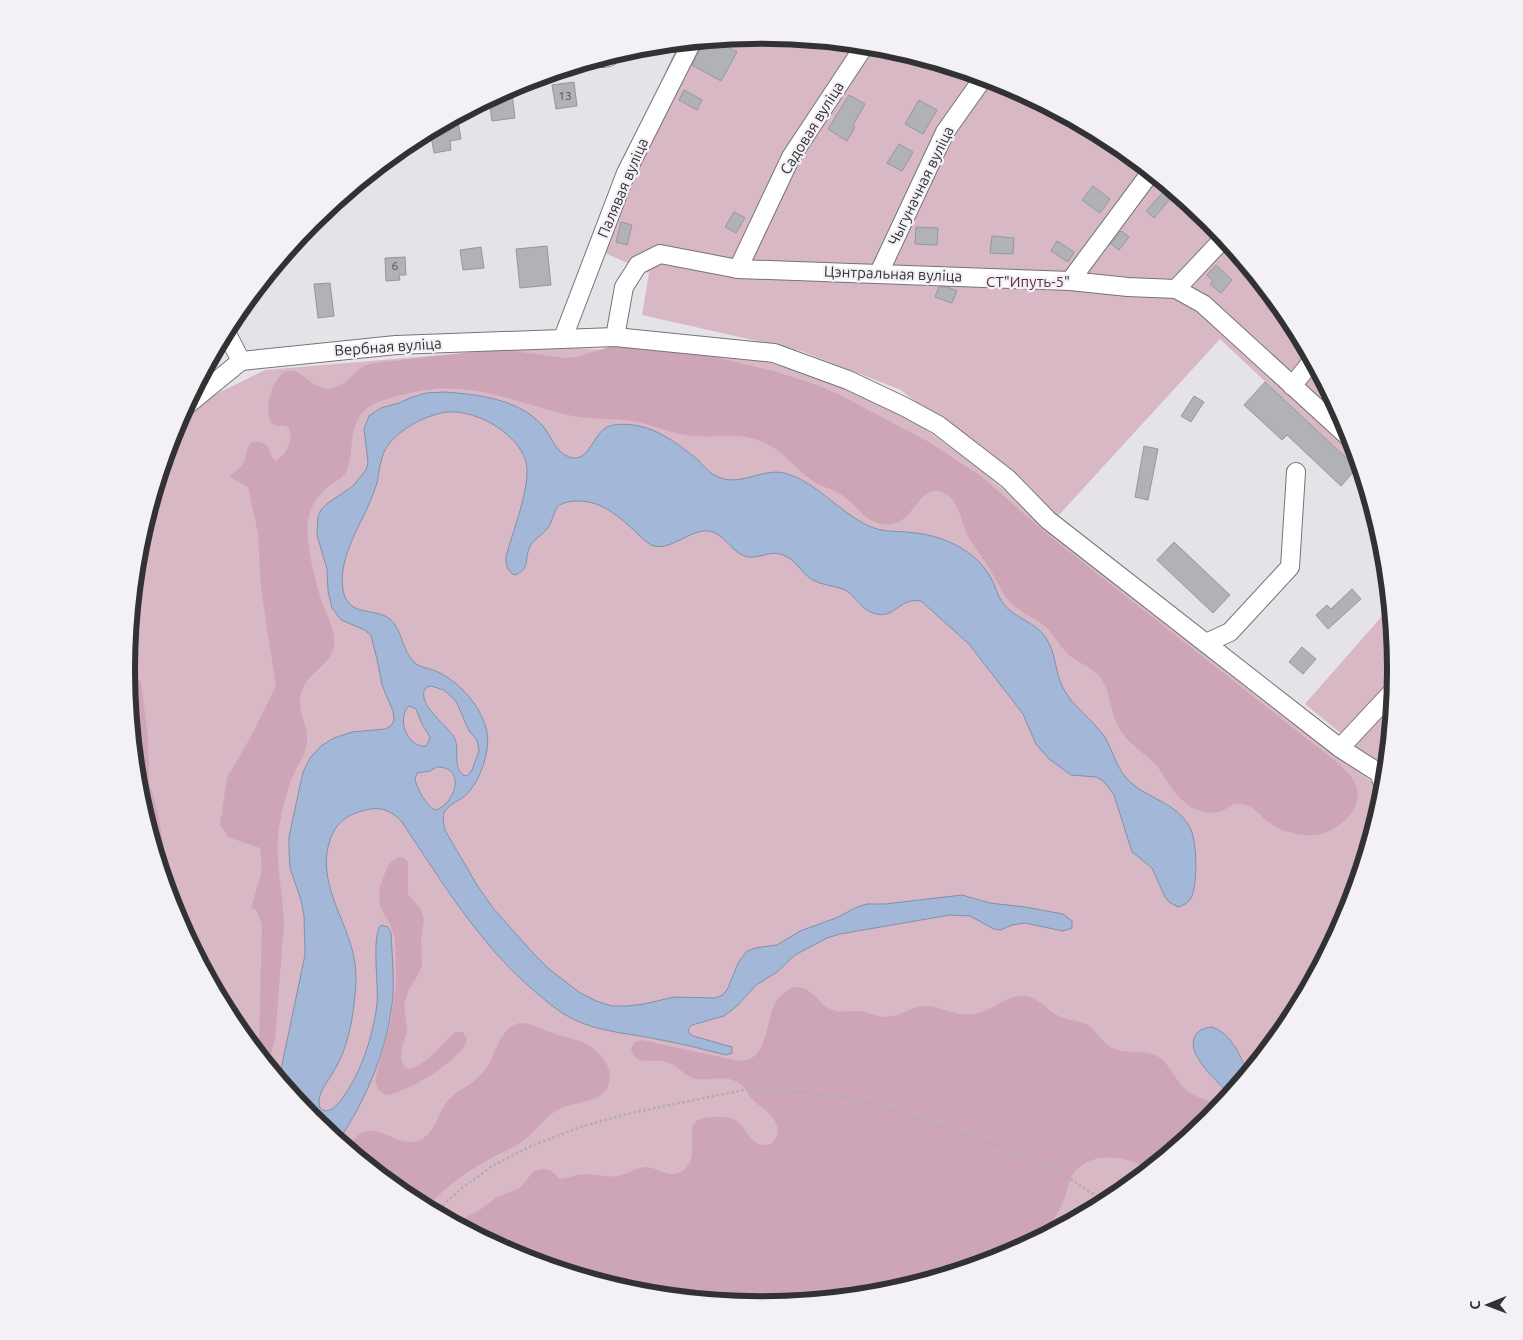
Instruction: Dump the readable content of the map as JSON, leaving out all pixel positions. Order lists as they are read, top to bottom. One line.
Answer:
{"streets":{"street":["Садовая вуліца","Чыгуначная вуліца","Палявая вуліца","Цэнтральная вуліца","Вербная вуліца"]},"crossings":[["Садовая вуліца","Цэнтральная вуліца"],["Чыгуначная вуліца","Цэнтральная вуліца"],["Палявая вуліца","Вербная вуліца"],["Цэнтральная вуліца","Вербная вуліца"]],"parks":["СТ\"Ипуть-5\""],"house_numbers":["13","6"],"north":"left"}
